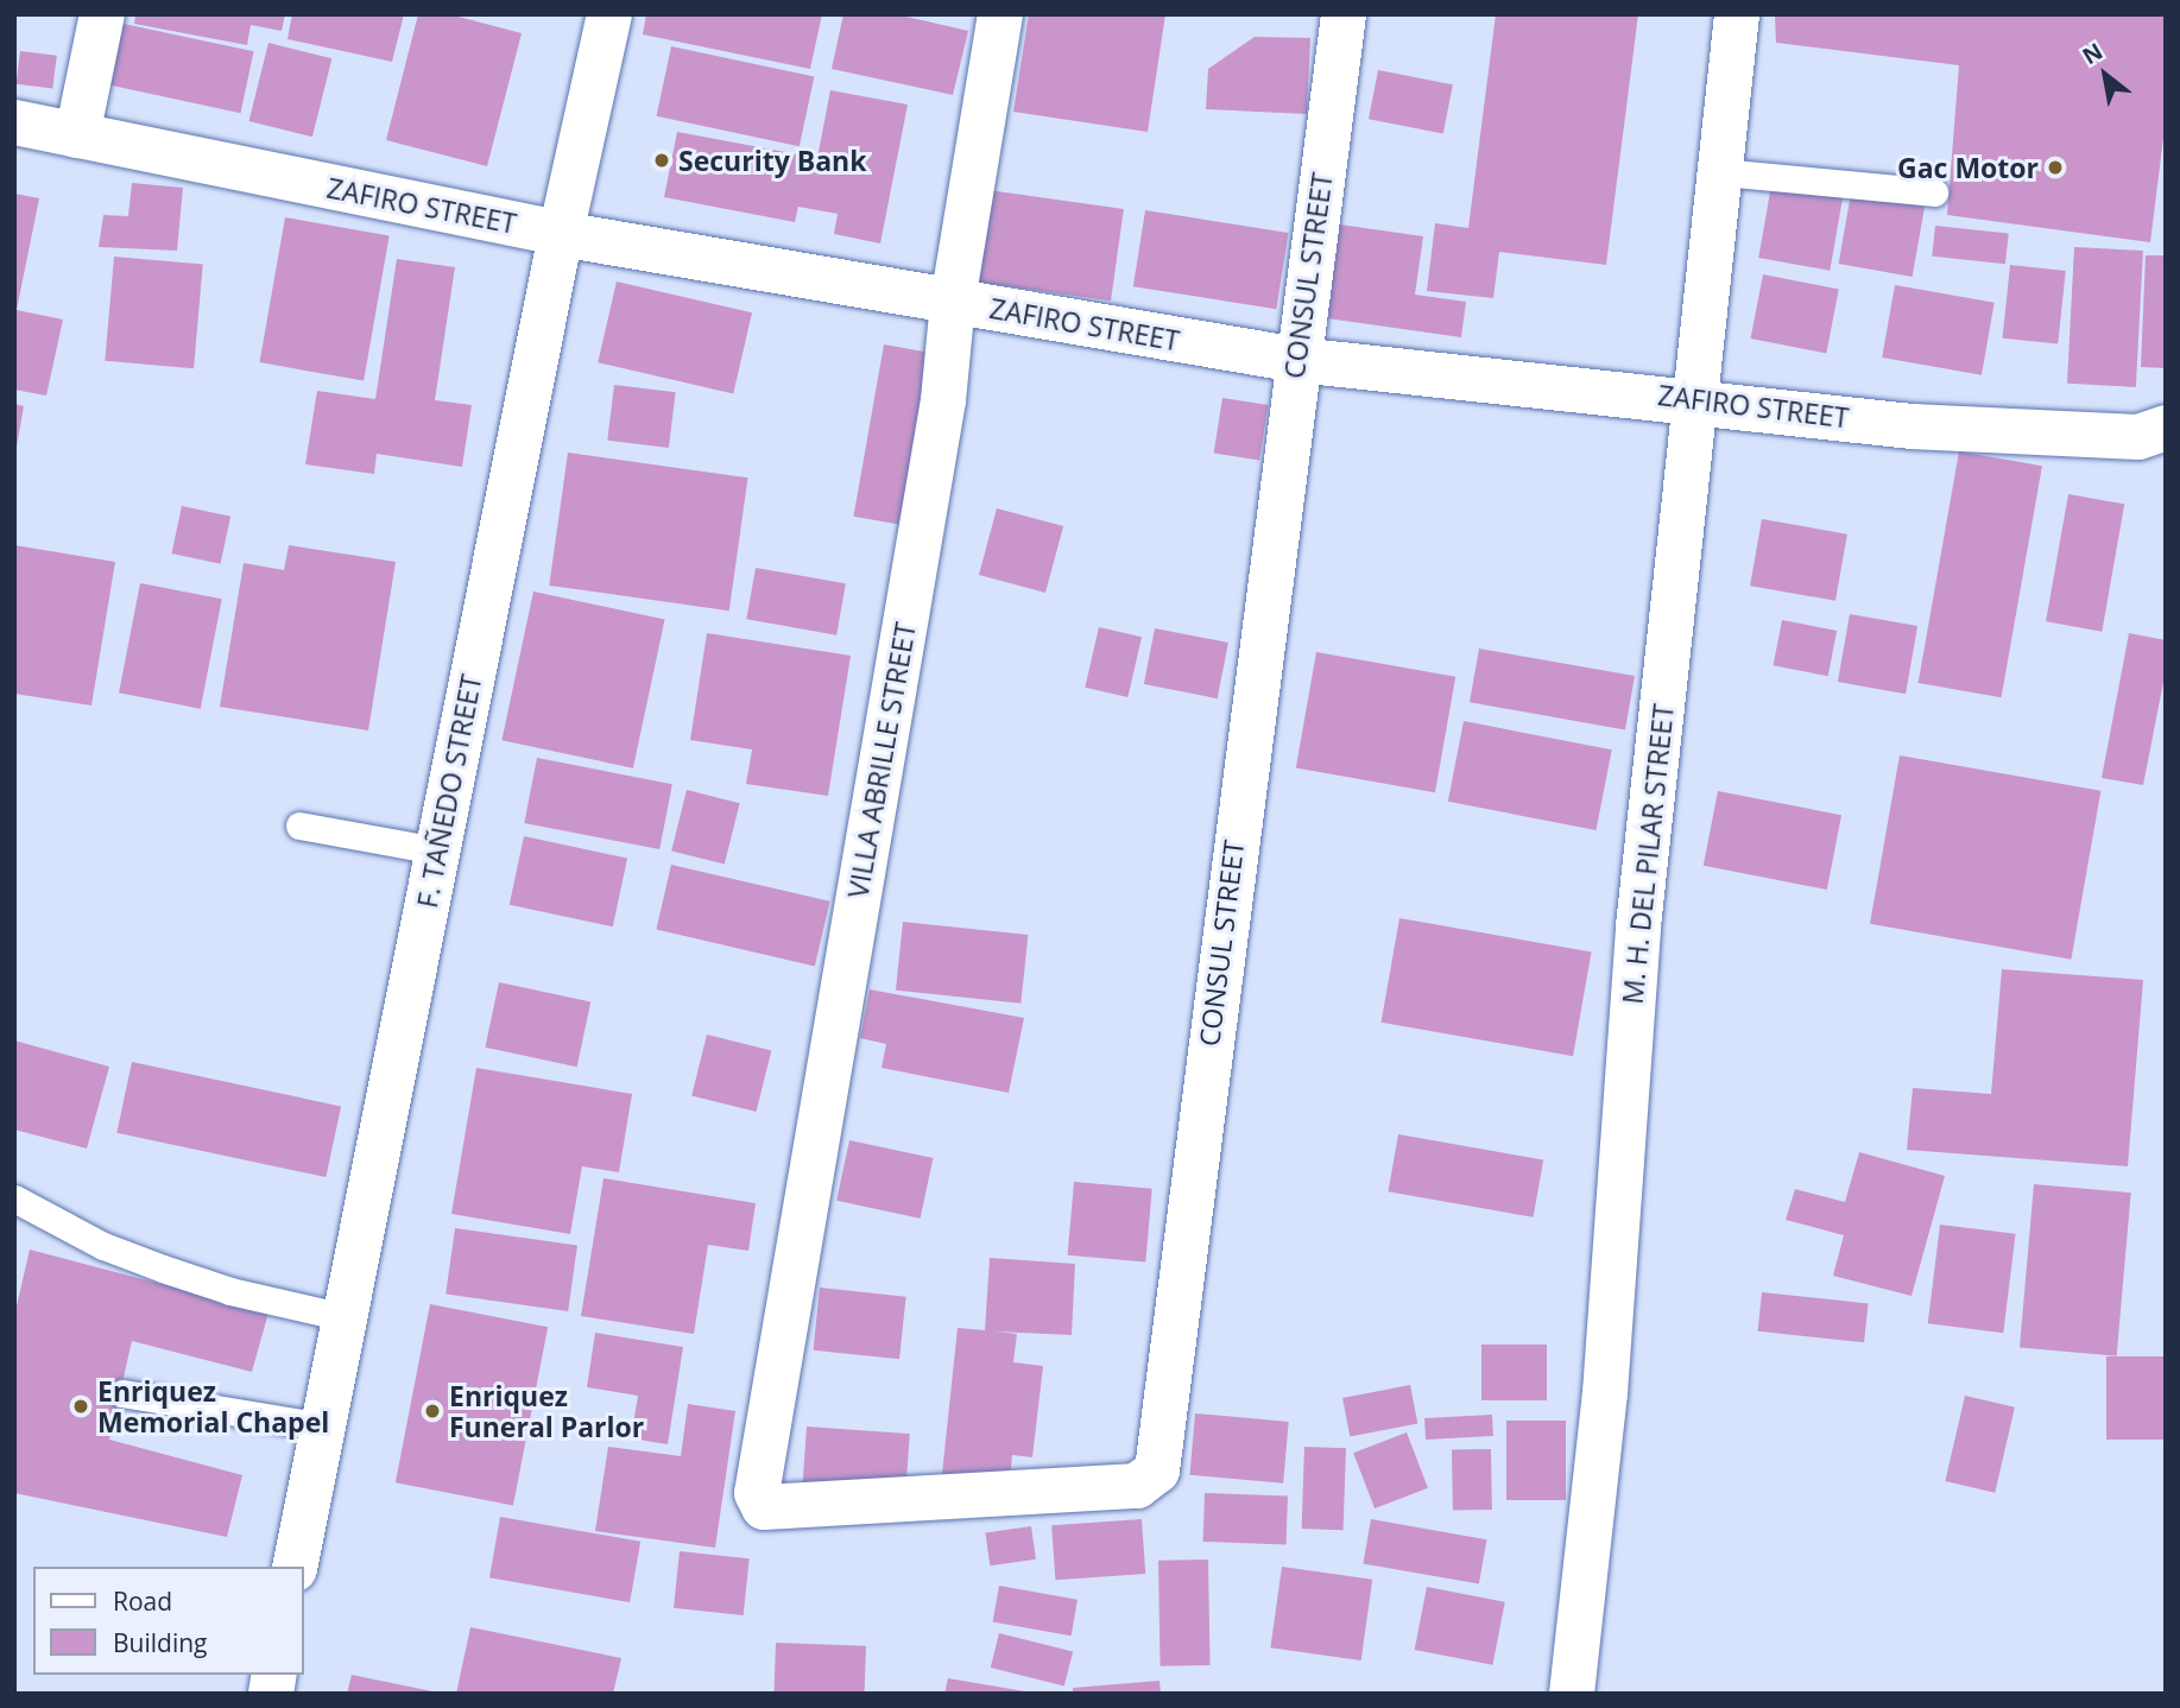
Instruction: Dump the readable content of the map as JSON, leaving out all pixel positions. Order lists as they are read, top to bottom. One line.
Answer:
{"streets":{"street":["ZAFIRO STREET","CONSUL STREET","VILLA ABRILLE STREET","F. TAÑEDO STREET","M. H. DEL PILAR STREET"]},"crossings":[["ZAFIRO STREET","CONSUL STREET"],["ZAFIRO STREET","VILLA ABRILLE STREET"],["ZAFIRO STREET","F. TAÑEDO STREET"],["ZAFIRO STREET","M. H. DEL PILAR STREET"],["CONSUL STREET","VILLA ABRILLE STREET"]],"places":["Security Bank","Gac Motor","Enriquez Memorial Chapel","Enriquez Funeral Parlor"],"legend":["Road","Building"],"north":"top left"}
